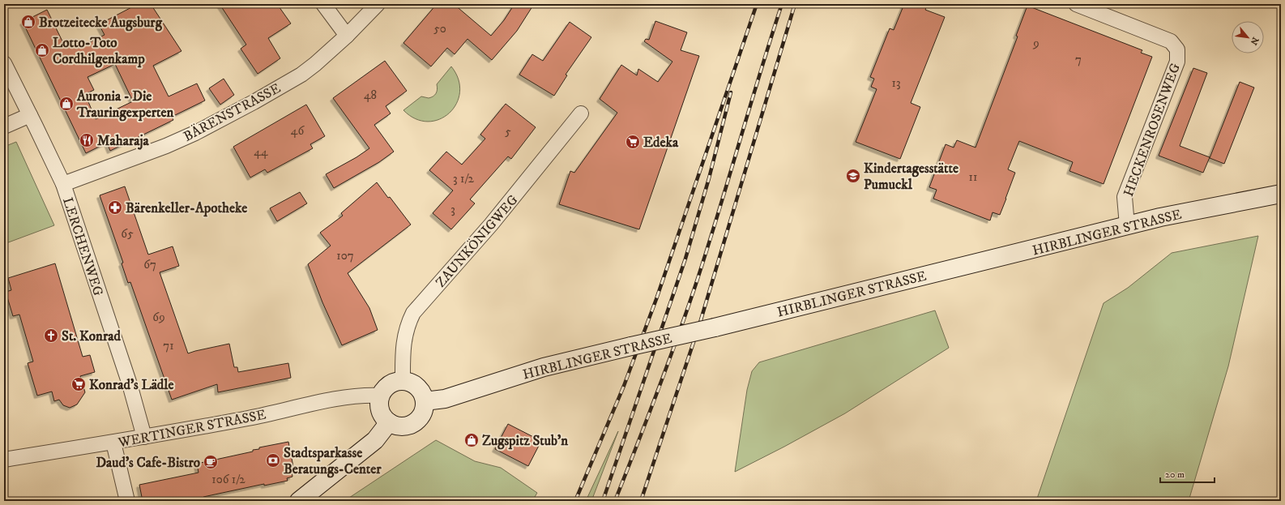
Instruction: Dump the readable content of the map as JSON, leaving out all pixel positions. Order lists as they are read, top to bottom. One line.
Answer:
{"streets":{"street":["BÄRENSTRASSE","HECKENROSENWEG","HIRBLINGER STRASSE","ZAUNKÖNIGWEG","LERCHENWEG","WERTINGER STRASSE"]},"crossings":[["BÄRENSTRASSE","LERCHENWEG"],["HECKENROSENWEG","HIRBLINGER STRASSE"],["HIRBLINGER STRASSE","ZAUNKÖNIGWEG"],["HIRBLINGER STRASSE","WERTINGER STRASSE"],["ZAUNKÖNIGWEG","WERTINGER STRASSE"],["LERCHENWEG","WERTINGER STRASSE"]],"places":{"shop":["Brotzeitecke Augsburg","Lotto-Toto Cordhilgenkamp","Auronia - Die Trauringexperten","Zugspitz Stub'n"],"restaurant":["Maharaja"],"supermarket":["Edeka","Konrad's Lädle"],"school or university":["Kindertagesstätte Pumuckl"],"pharmacy":["Bärenkeller-Apotheke"],"church":["St. Konrad"],"bank":["Stadtsparkasse Beratungs-Center"],"cafe":["Daud's Cafe-Bistro"]},"house_numbers":["50","9","7","13","48","46","5","44","11","3 1/2","3","65","107","67","69","71","106 1/2"],"scale_bar":"20 m","north":"bottom right"}
